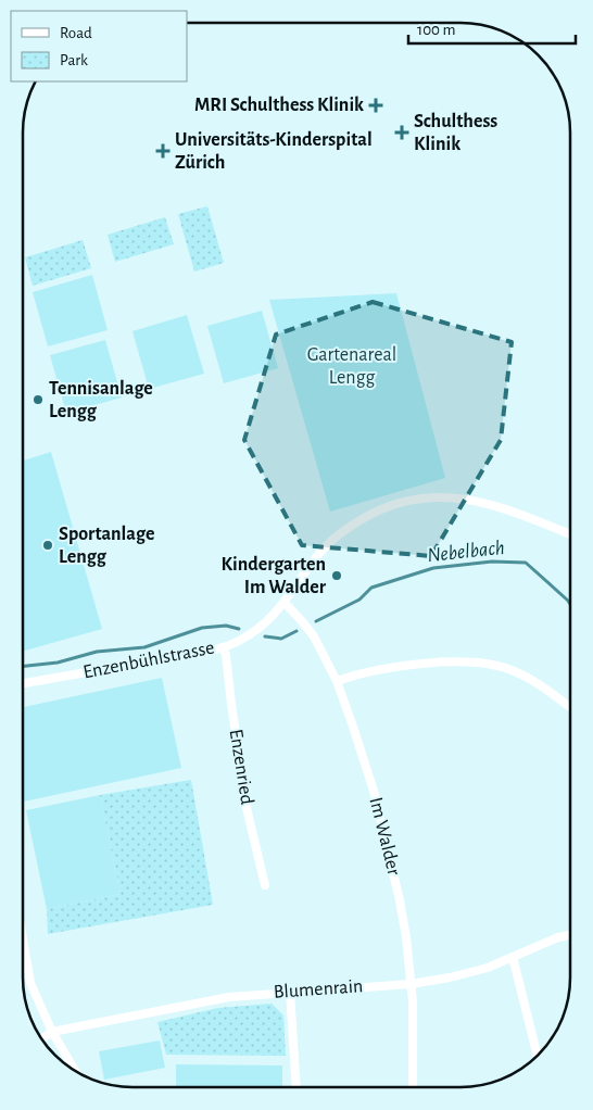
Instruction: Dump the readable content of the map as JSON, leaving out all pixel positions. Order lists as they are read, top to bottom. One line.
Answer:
{"streets":{"street":["Enzenbühlstrasse","Enzenried","Im Walder","Blumenrain"]},"crossings":[["Enzenbühlstrasse","Enzenried"],["Enzenbühlstrasse","Im Walder"],["Im Walder","Blumenrain"]],"water":["Nebelbach"],"parks":["Gartenareal Lengg"],"places":{"health":["MRI Schulthess Klinik","Schulthess Klinik","Universitäts-Kinderspital Zürich"],"other":["Tennisanlage Lengg","Sportanlage Lengg","Kindergarten Im Walder"]},"legend":["Road","Park"],"scale_bar":"100 m"}
